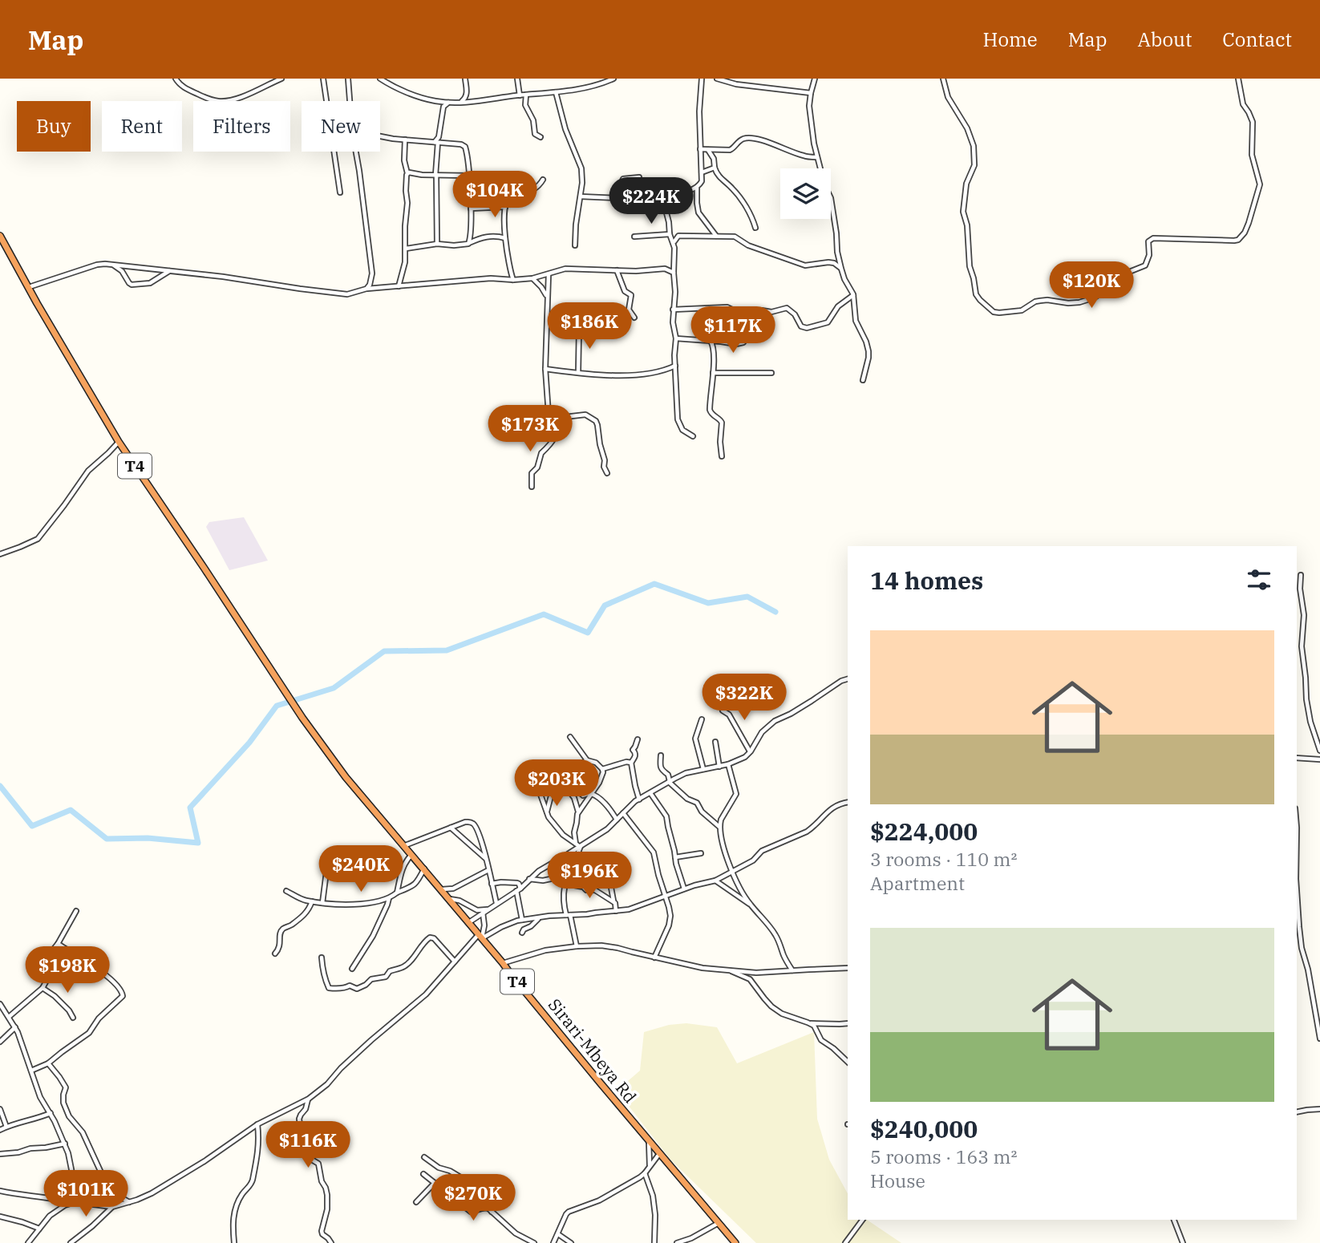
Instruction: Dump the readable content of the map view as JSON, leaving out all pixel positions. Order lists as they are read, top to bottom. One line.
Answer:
{"streets":{"highway":["T4","Sirari-Mbeya Rd"]},"crossings":[["T4","Sirari-Mbeya Rd"]],"page":{"header":"Map","nav":["Home","Map","About","Contact"],"chip":["Buy","Rent","Filters","New"],"price":["$104K","$224K","$120K","$186K","$117K","$173K","$322K","$203K","$240K","$196K","$198K","$116K","$101K","$270K"],"heading":"14 homes","list":[{"name":"$224,000","note":"3 rooms · 110 m² · Apartment"},{"name":"$240,000","note":"5 rooms · 163 m² · House"}]}}
